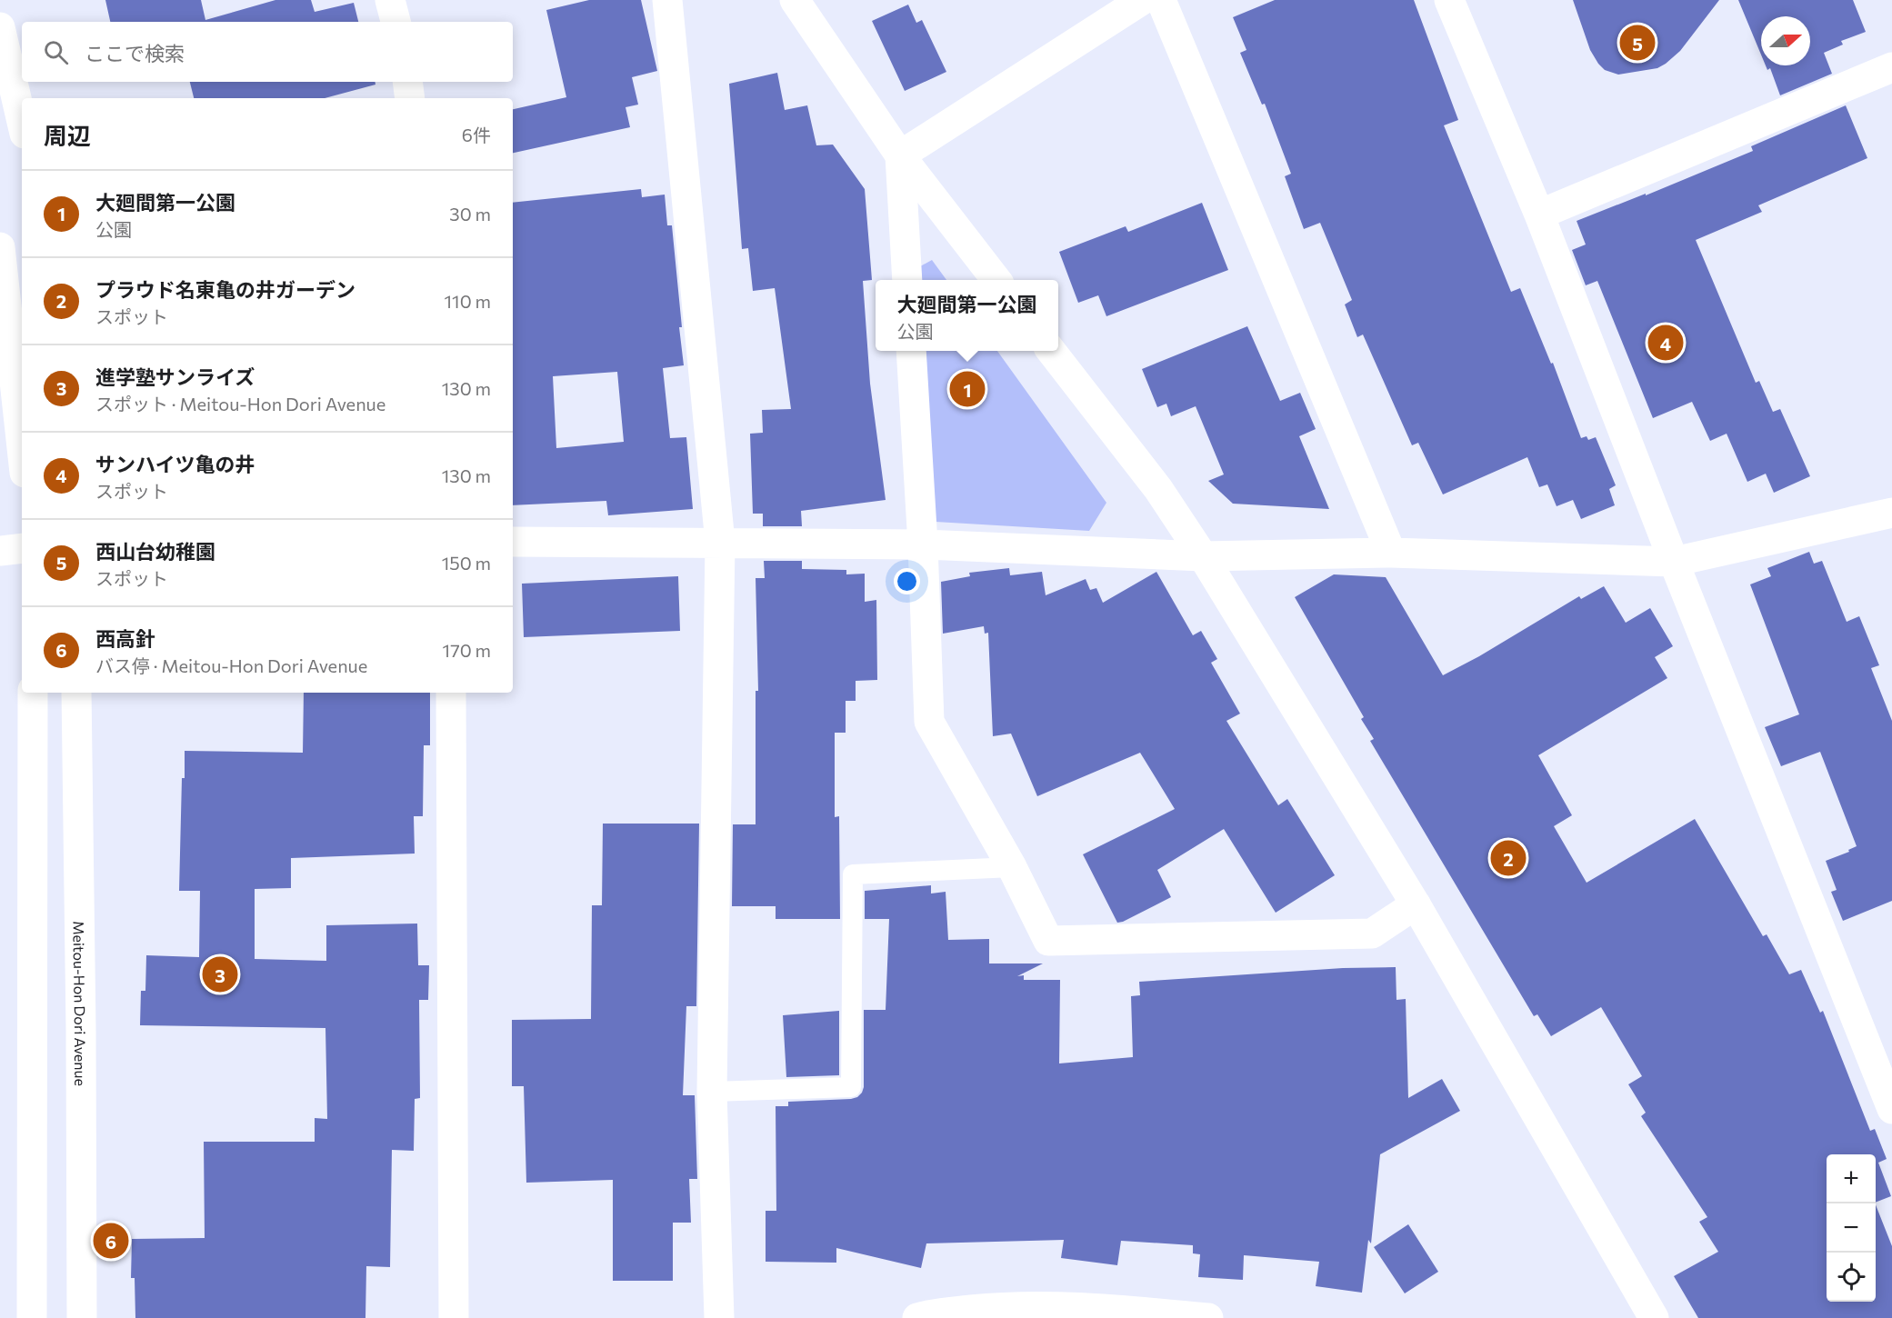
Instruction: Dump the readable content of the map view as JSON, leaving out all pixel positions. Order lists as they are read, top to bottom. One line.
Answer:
{"streets":{"street":["Meitou-Hon Dori Avenue"]},"north":"right","page":{"search":"ここで検索","pins":["5","4","1","2","3","6"],"heading":["周辺","6件"],"list":[{"mark":"1","name":"大廻間第一公園","note":"公園","value":"30 m"},{"mark":"2","name":"プラウド名東亀の井ガーデン","note":"スポット","value":"110 m"},{"mark":"3","name":"進学塾サンライズ","note":"スポット · Meitou-Hon Dori Avenue","value":"130 m"},{"mark":"4","name":"サンハイツ亀の井","note":"スポット","value":"130 m"},{"mark":"5","name":"西山台幼稚園","note":"スポット","value":"150 m"},{"mark":"6","name":"西高針","note":"バス停 · Meitou-Hon Dori Avenue","value":"170 m"}],"popup":["大廻間第一公園","公園"],"map_buttons":["+","−"]}}
